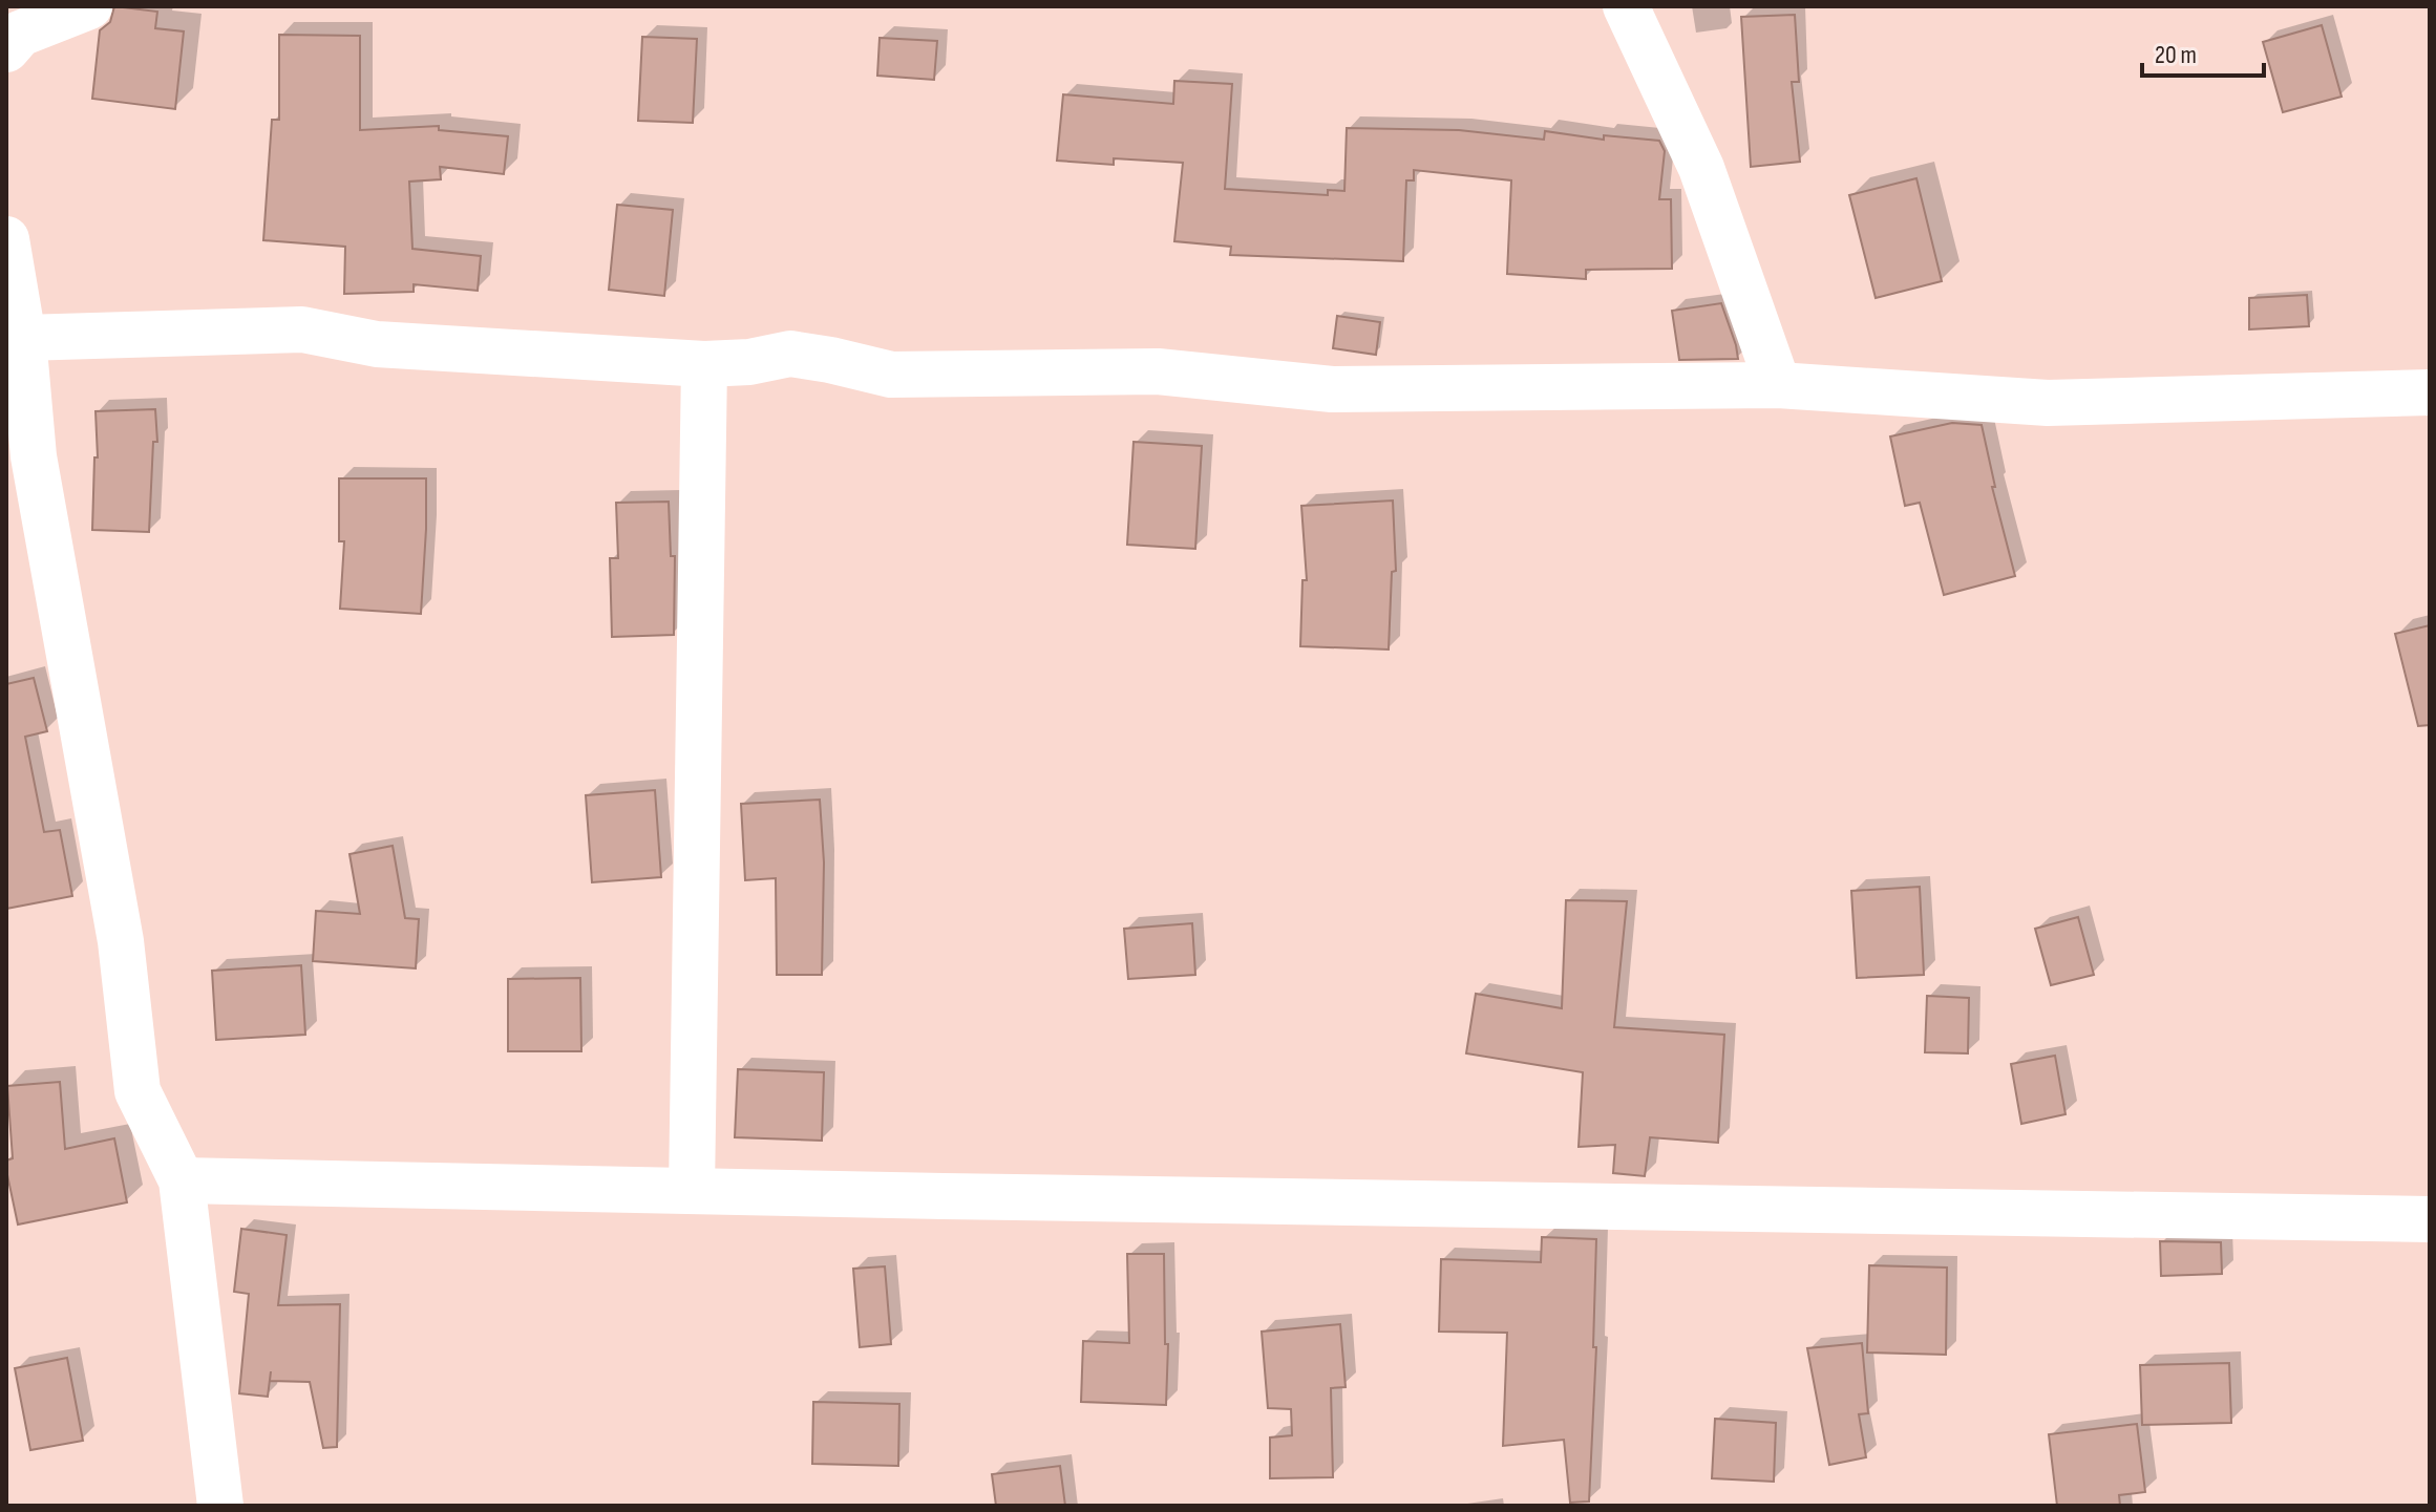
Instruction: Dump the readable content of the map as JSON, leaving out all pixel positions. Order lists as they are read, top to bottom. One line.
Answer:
{"scale_bar":"20 m"}
